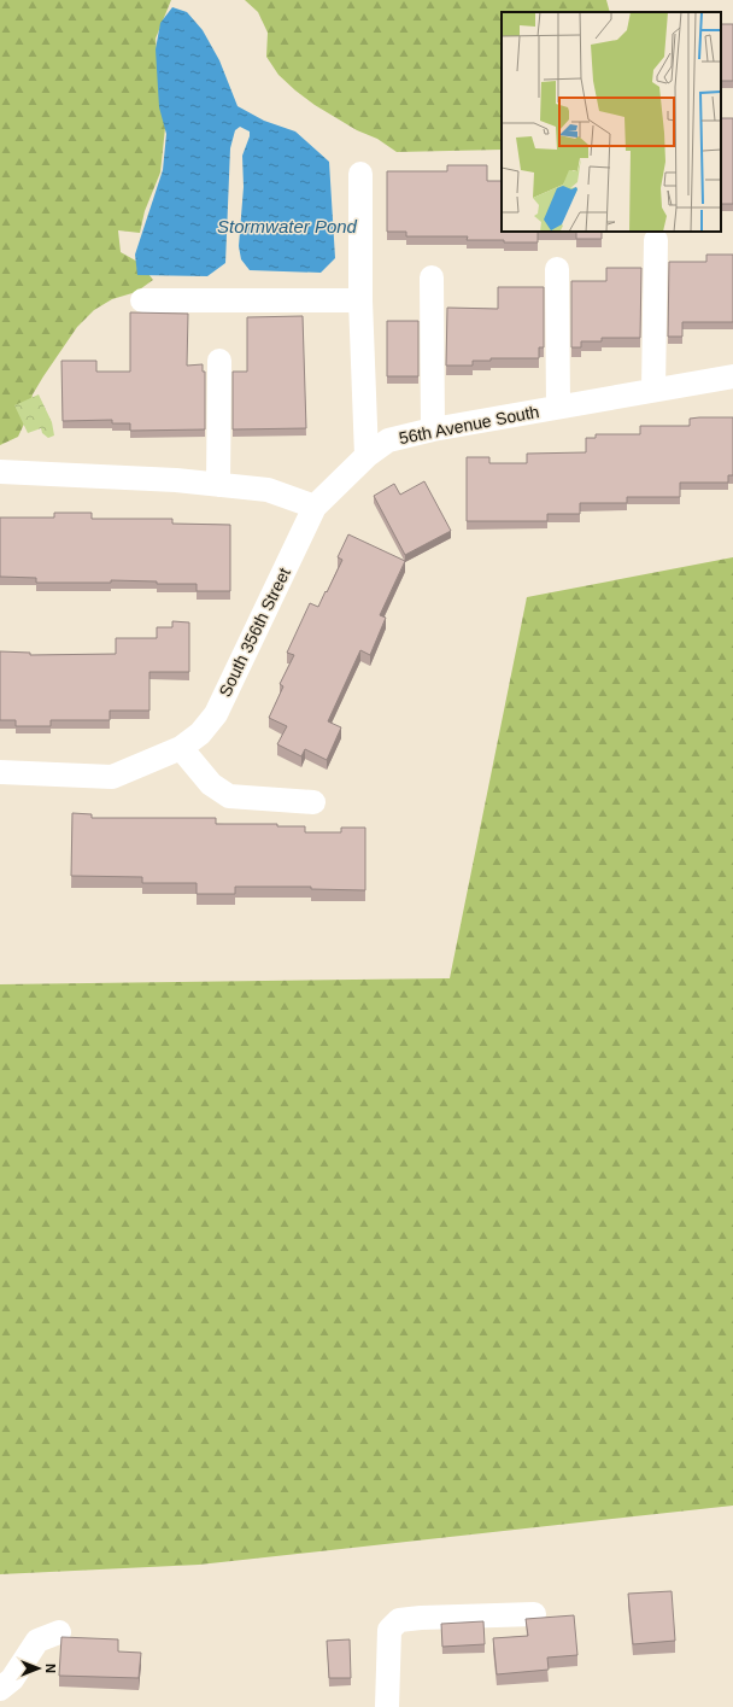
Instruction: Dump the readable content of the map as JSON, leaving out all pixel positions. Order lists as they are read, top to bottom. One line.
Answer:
{"streets":{"street":["56th Avenue South","South 356th Street"]},"crossings":[["56th Avenue South","South 356th Street"]],"water":["Stormwater Pond"],"north":"right"}
